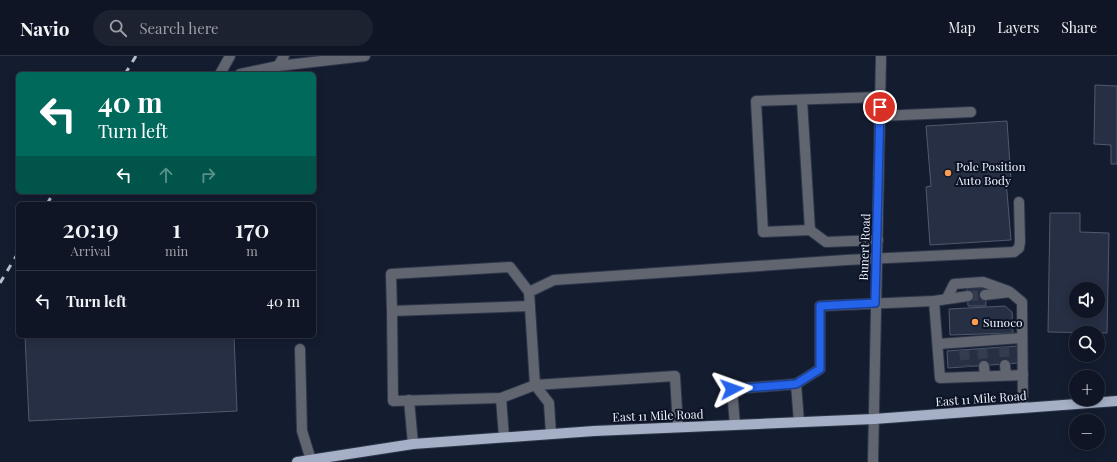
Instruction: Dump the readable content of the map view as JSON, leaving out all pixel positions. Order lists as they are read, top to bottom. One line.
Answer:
{"streets":{"main road":["East 11 Mile Road"],"street":["Bunert Road"]},"crossings":[["Bunert Road","East 11 Mile Road"]],"places":["Pole Position Auto Body","Sunoco"],"page":{"header":"Navio","search":"Search here","nav":["Map","Layers","Share"],"turn":["40 m","Turn left"],"eta":["20:19","Arrival","1","min","170","m"],"list":[{"name":"Turn left","value":"40 m"}],"map_buttons":["+","−"]}}
